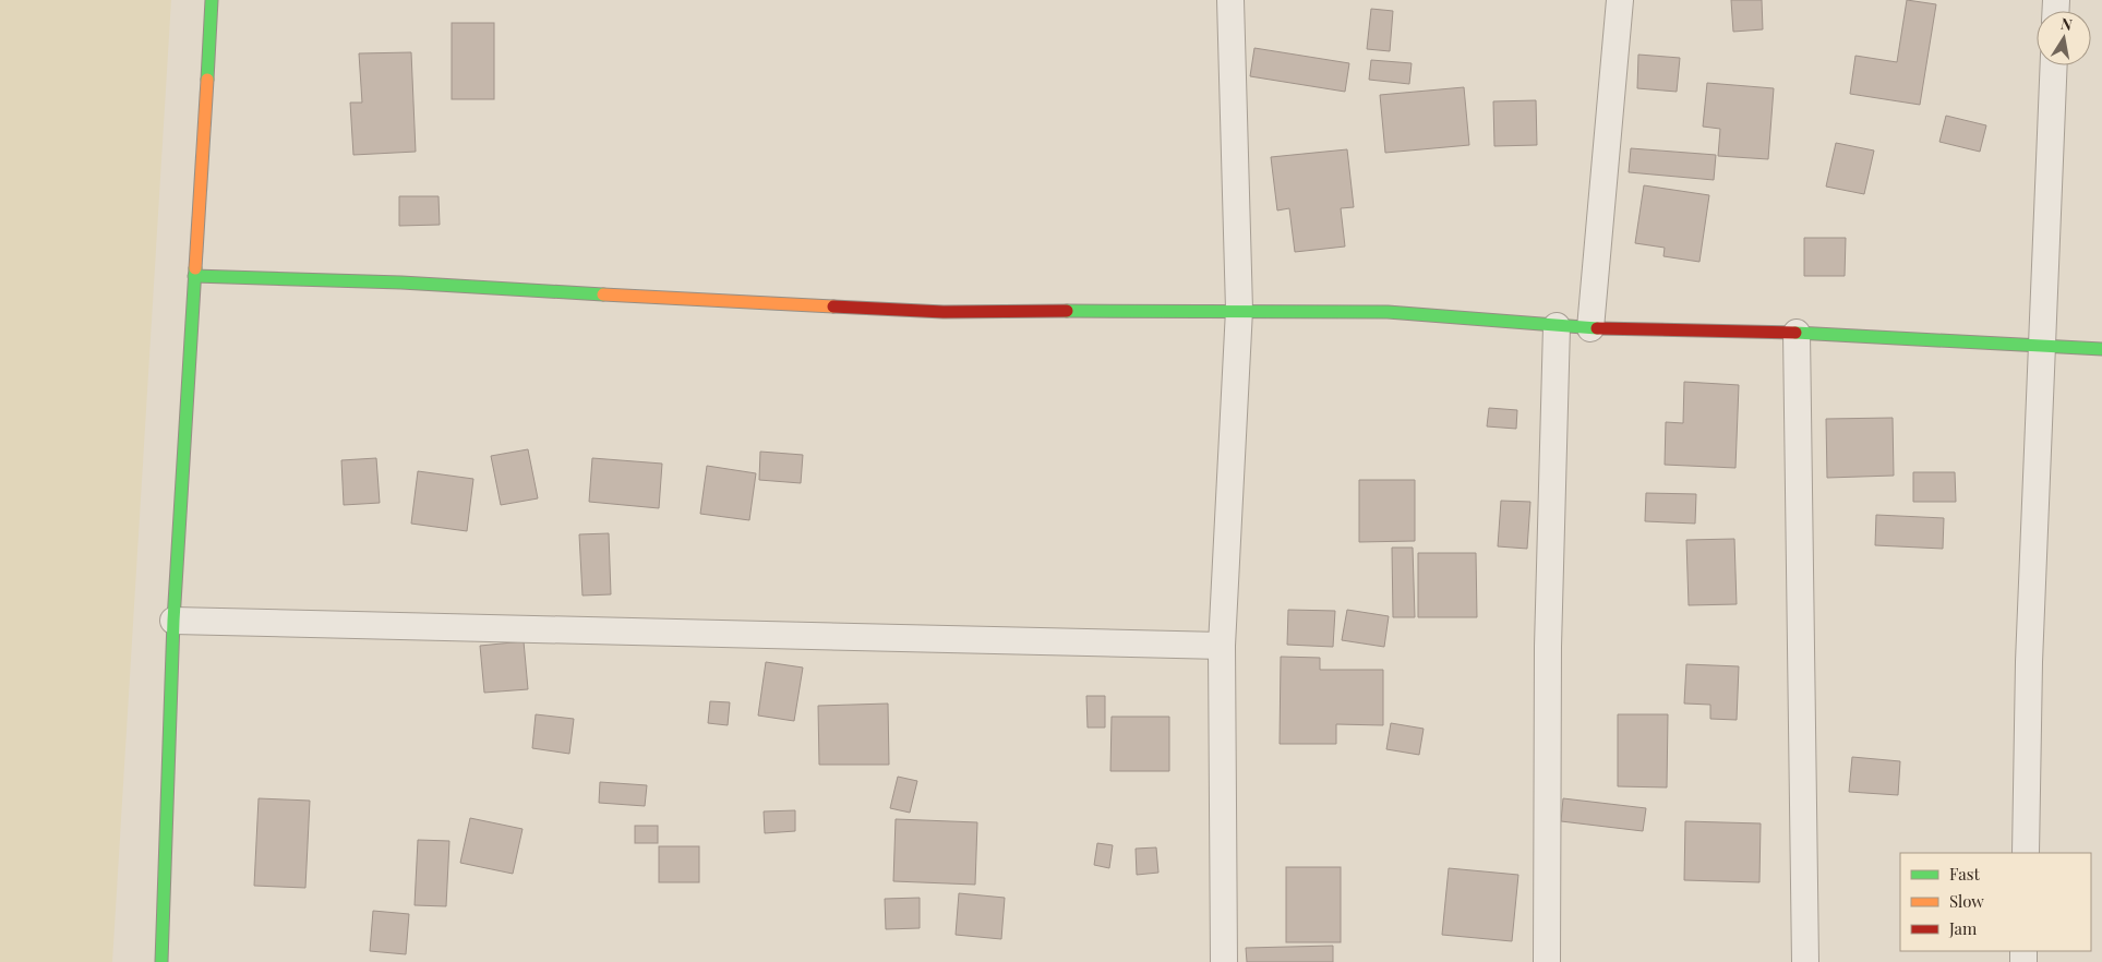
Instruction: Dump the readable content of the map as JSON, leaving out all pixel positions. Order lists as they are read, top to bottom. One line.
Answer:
{"legend":["Fast","Slow","Jam"],"north":"top"}
